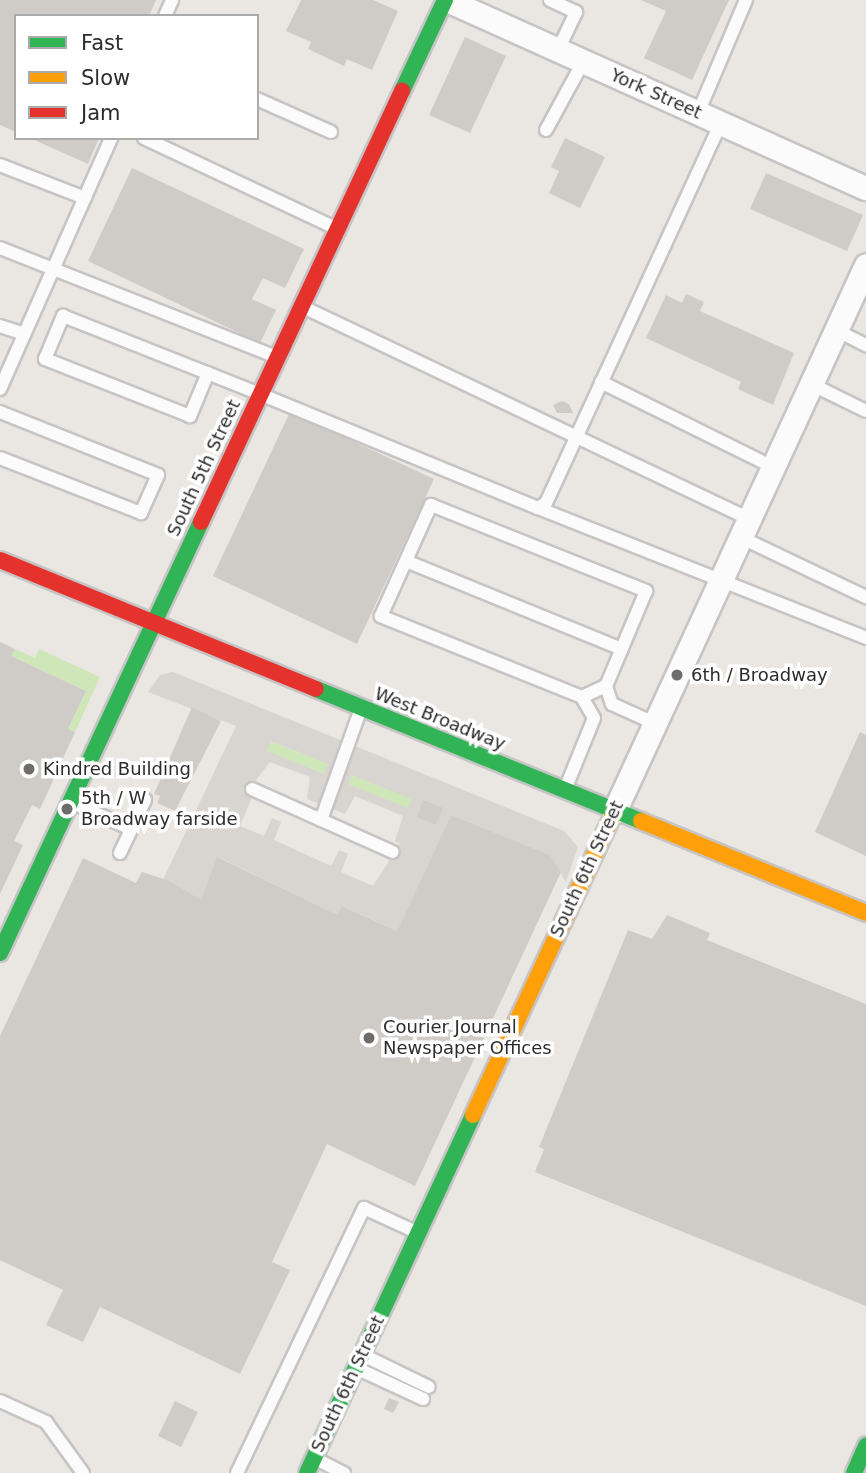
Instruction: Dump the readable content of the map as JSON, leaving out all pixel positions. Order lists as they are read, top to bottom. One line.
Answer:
{"streets":{"street":["York Street","South 5th Street","West Broadway","South 6th Street"]},"crossings":[["York Street","South 5th Street"],["South 5th Street","West Broadway"],["West Broadway","South 6th Street"]],"places":["6th / Broadway","Kindred Building","5th / W Broadway farside","Courier Journal Newspaper Offices"],"legend":["Fast","Slow","Jam"]}
